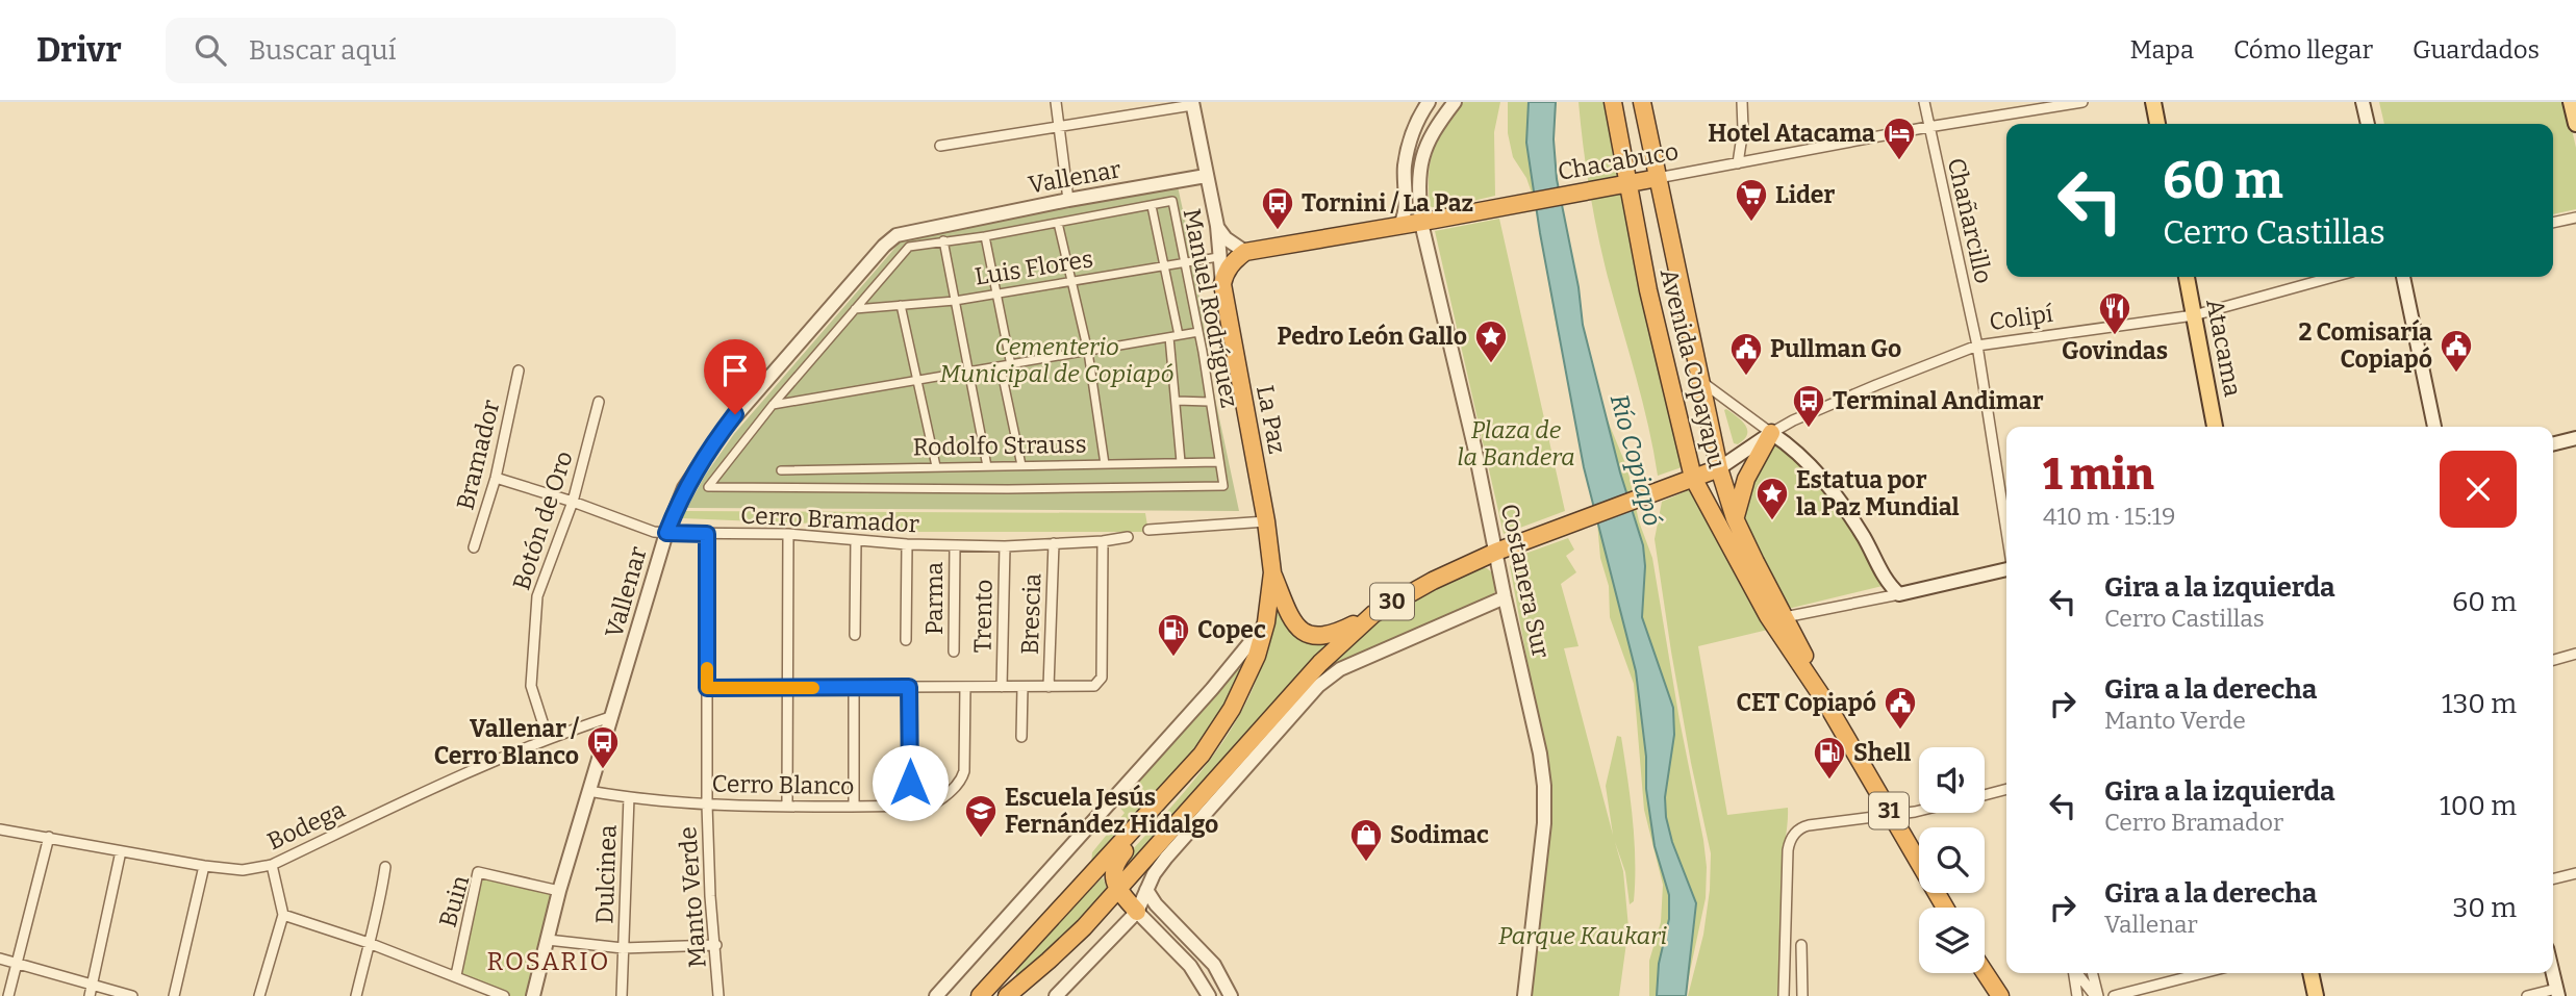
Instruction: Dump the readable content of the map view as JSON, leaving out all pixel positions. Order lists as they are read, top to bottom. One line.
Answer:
{"streets":{"highway":["Chacabuco","Avenida Copayapu","La Paz","30","31"],"main road":["Atacama"],"street":["Vallenar","Chañarcillo","Luis Flores","Manuel Rodríguez","Colipí","Rodolfo Strauss","Bramador","Cerro Bramador","Botón de Oro","Costanera Sur","Parma","Brescia","Trento","Cerro Blanco","Bodega","Dulcinea","Manto Verde","Buin"]},"crossings":[["Chacabuco","Chañarcillo"],["Chacabuco","Avenida Copayapu"],["Chacabuco","Costanera Sur"],["Vallenar","La Paz"],["Vallenar","Cerro Bramador"],["Vallenar","Cerro Blanco"],["Vallenar","Bodega"],["Vallenar","Buin"],["Chañarcillo","Colipí"],["Luis Flores","Manuel Rodríguez"],["Luis Flores","La Paz"],["Manuel Rodríguez","Rodolfo Strauss"],["Colipí","Atacama"],["Colipí","Avenida Copayapu"],["Colipí","30"],["Avenida Copayapu","30"],["Bramador","Cerro Bramador"],["Cerro Bramador","Botón de Oro"],["Cerro Bramador","Parma"],["Cerro Bramador","Brescia"],["Cerro Bramador","Trento"],["Cerro Bramador","Manto Verde"],["Botón de Oro","Bodega"],["Costanera Sur","30"],["Cerro Blanco","Dulcinea"],["Cerro Blanco","Manto Verde"]],"districts":["ROSARIO"],"water":["Río Copiapó"],"parks":["Cementerio Municipal de Copiapó","Plaza de la Bandera","Parque Kaukari"],"places":{"hotel":["Hotel Atacama"],"supermarket":["Lider"],"bus stop":["Tornini / La Paz","Terminal Andimar","Vallenar / Cerro Blanco"],"restaurant":["Govindas"],"place":["Pedro León Gallo","Estatua por la Paz Mundial"],"public building":["2 Comisaría Copiapó","Pullman Go","CET Copiapó"],"fuel station":["Copec","Shell"],"school or university":["Escuela Jesús Fernández Hidalgo"],"shop":["Sodimac"]},"page":{"header":"Drivr","search":"Buscar aquí","nav":["Mapa","Cómo llegar","Guardados"],"turn":["60 m","Cerro Castillas"],"heading":["1 min","410 m · 15:19"],"list":[{"name":"Gira a la izquierda","note":"Cerro Castillas","value":"60 m"},{"name":"Gira a la derecha","note":"Manto Verde","value":"130 m"},{"name":"Gira a la izquierda","note":"Cerro Bramador","value":"100 m"},{"name":"Gira a la derecha","note":"Vallenar","value":"30 m"}]}}
